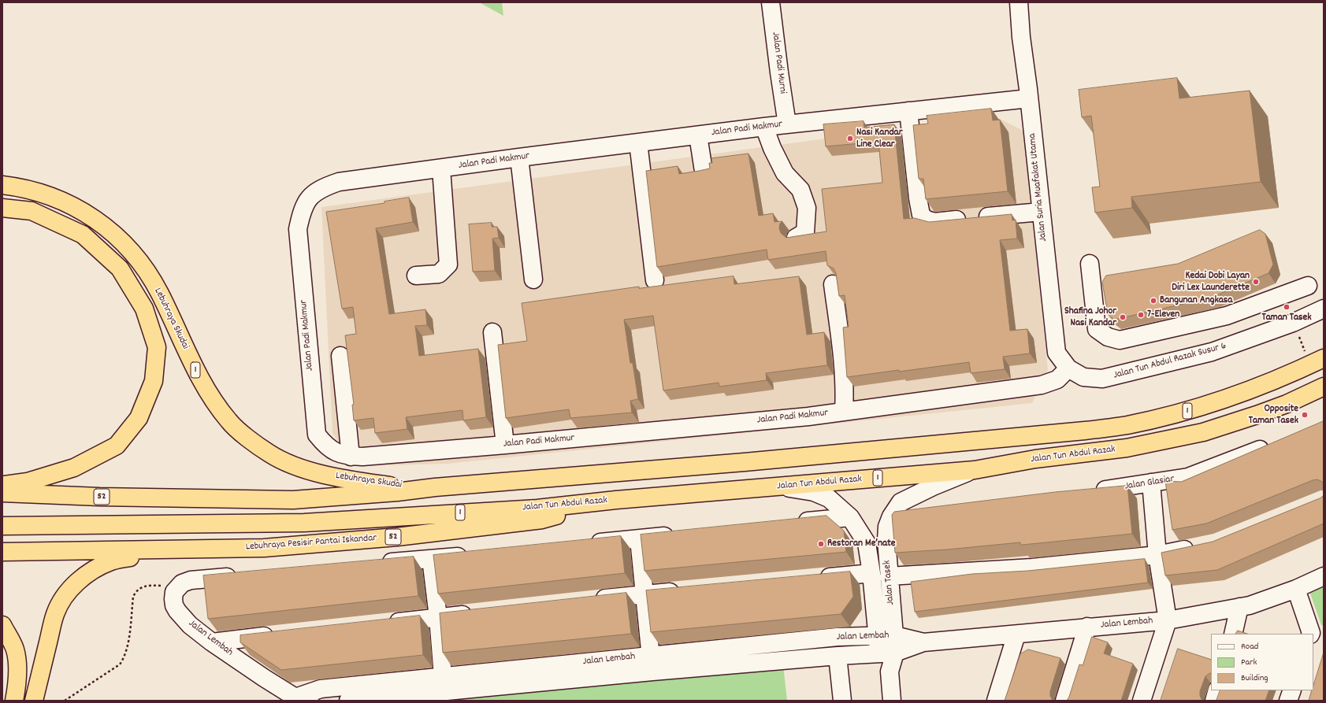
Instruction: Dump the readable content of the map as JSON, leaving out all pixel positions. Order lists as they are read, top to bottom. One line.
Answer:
{"streets":{"highway":["Lebuhraya Skudai","1","Jalan Tun Abdul Razak","52","Lebuhraya Pesisir Pantai Iskandar"],"street":["Jalan Padi Murni","Jalan Padi Makmur","Jalan Suria Muafakat Utama","Jalan Tun Abdul Razak Susur 6","Jalan Glasiar","Jalan Tasek","Jalan Lembah"]},"crossings":[["Jalan Padi Murni","Jalan Padi Makmur"],["Jalan Padi Makmur","Jalan Suria Muafakat Utama"],["Jalan Padi Makmur","Jalan Tun Abdul Razak Susur 6"],["Jalan Suria Muafakat Utama","Jalan Tun Abdul Razak Susur 6"],["Lebuhraya Skudai","1"],["Lebuhraya Skudai","52"],["1","52"],["Jalan Tun Abdul Razak","Lebuhraya Pesisir Pantai Iskandar"],["Jalan Tun Abdul Razak","Jalan Tasek"],["Jalan Tasek","Jalan Lembah"]],"places":["Nasi Kandar Line Clear","Kedai Dobi Layan Diri Lex Launderette","Bangunan Angkasa","Taman Tasek","7-Eleven","Shafina Johor Nasi Kandar","Opposite Taman Tasek","Restoran Me’nate"],"legend":["Road","Park","Building"]}
